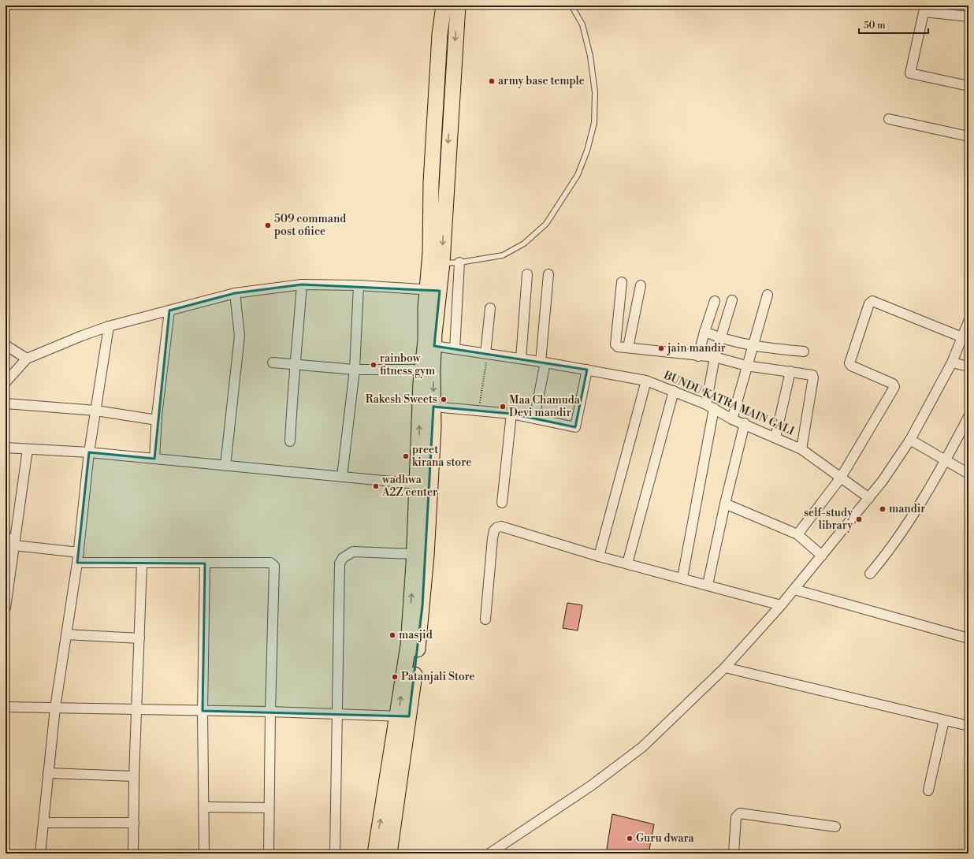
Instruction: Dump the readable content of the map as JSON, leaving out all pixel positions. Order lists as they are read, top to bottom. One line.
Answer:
{"streets":{"street":["BUNDU KATRA MAIN GALI"]},"places":["army base temple","509 command post ofiice","jain mandir","rainbow fitness gym","Rakesh Sweets","Maa Chamuda Devi mandir","preet kirana store","wadhwa A2Z center","mandir","self-study library","masjid","Patanjali Store","Guru dwara"],"scale_bar":"50 m"}
